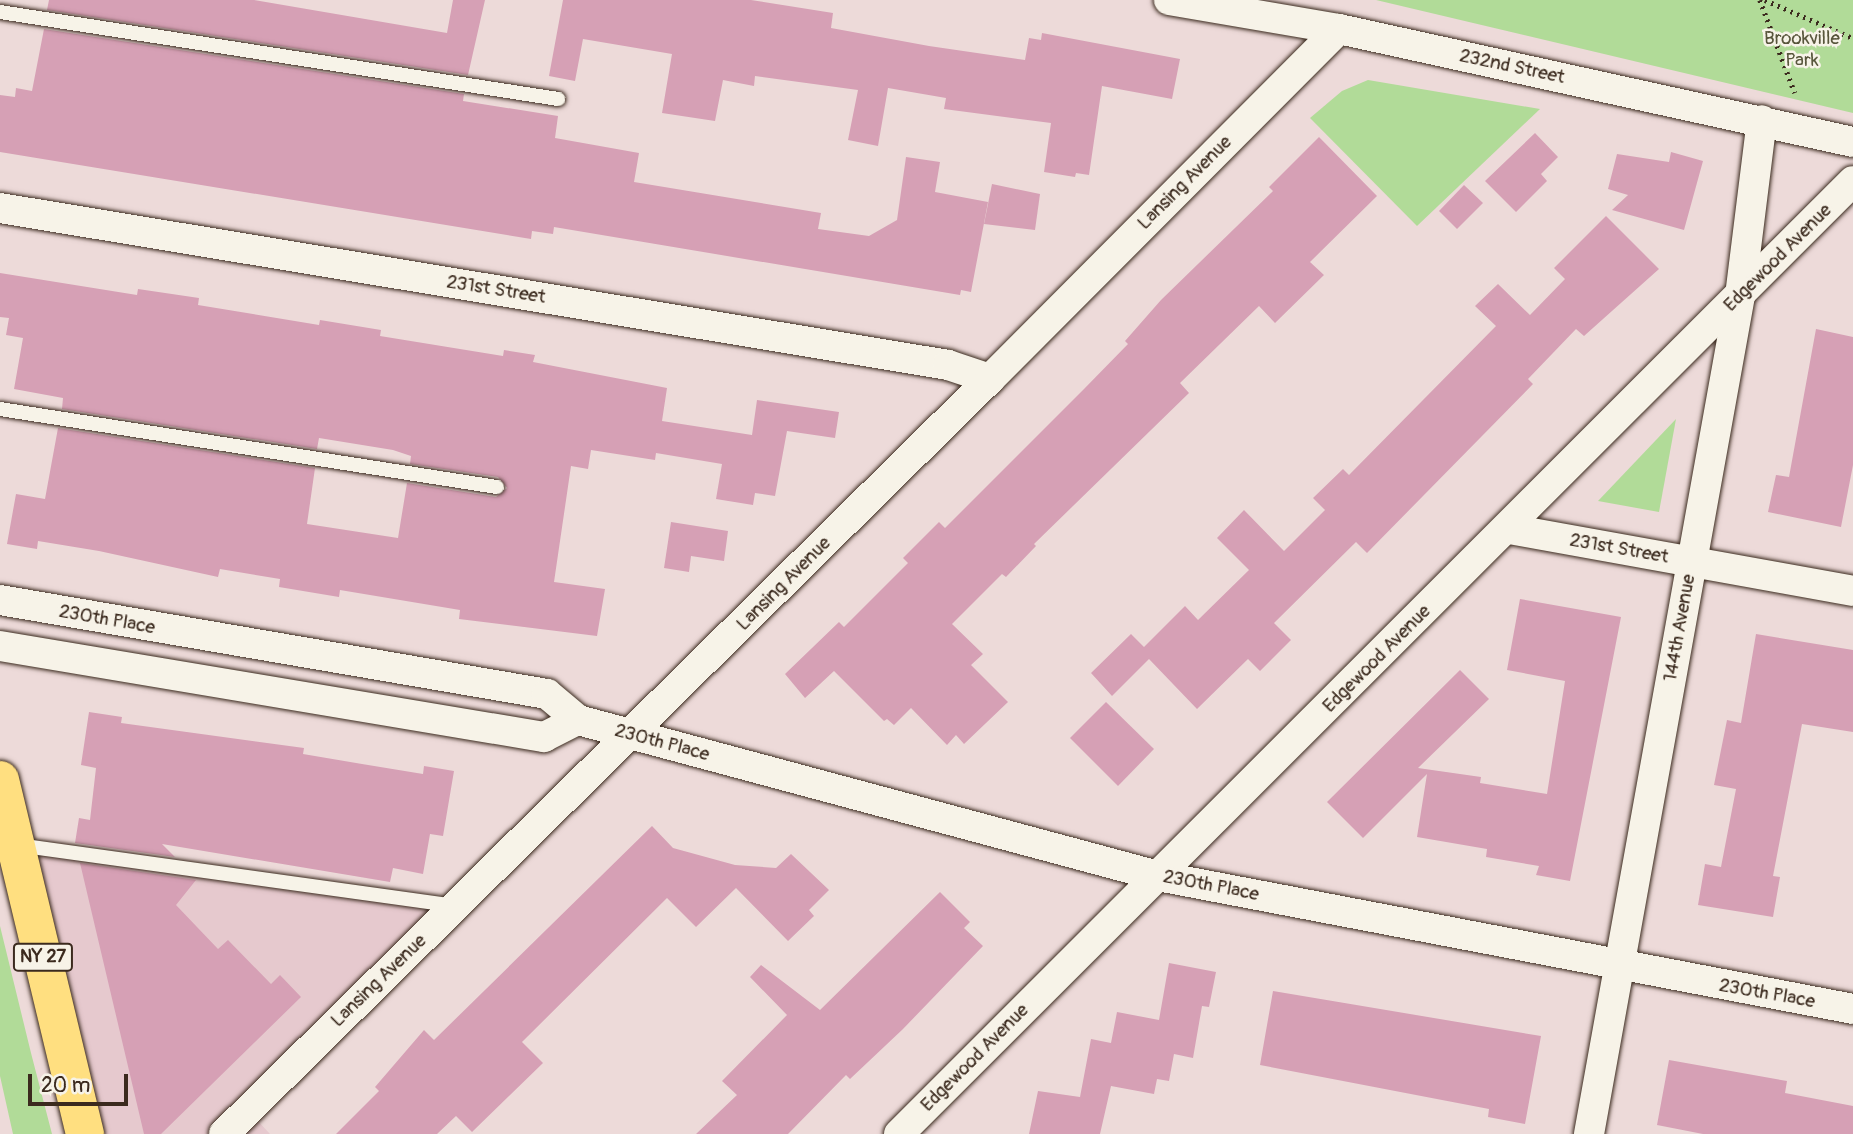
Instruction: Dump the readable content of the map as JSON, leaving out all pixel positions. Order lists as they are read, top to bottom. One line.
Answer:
{"streets":{"highway":["NY 27"],"street":["232nd Street","Lansing Avenue","Edgewood Avenue","231st Street","230th Place","144th Avenue"]},"crossings":[["232nd Street","Lansing Avenue"],["232nd Street","144th Avenue"],["Lansing Avenue","231st Street"],["Lansing Avenue","230th Place"],["Edgewood Avenue","231st Street"],["Edgewood Avenue","230th Place"],["Edgewood Avenue","144th Avenue"],["231st Street","144th Avenue"],["230th Place","144th Avenue"]],"parks":["Brookville Park"],"scale_bar":"20 m"}
